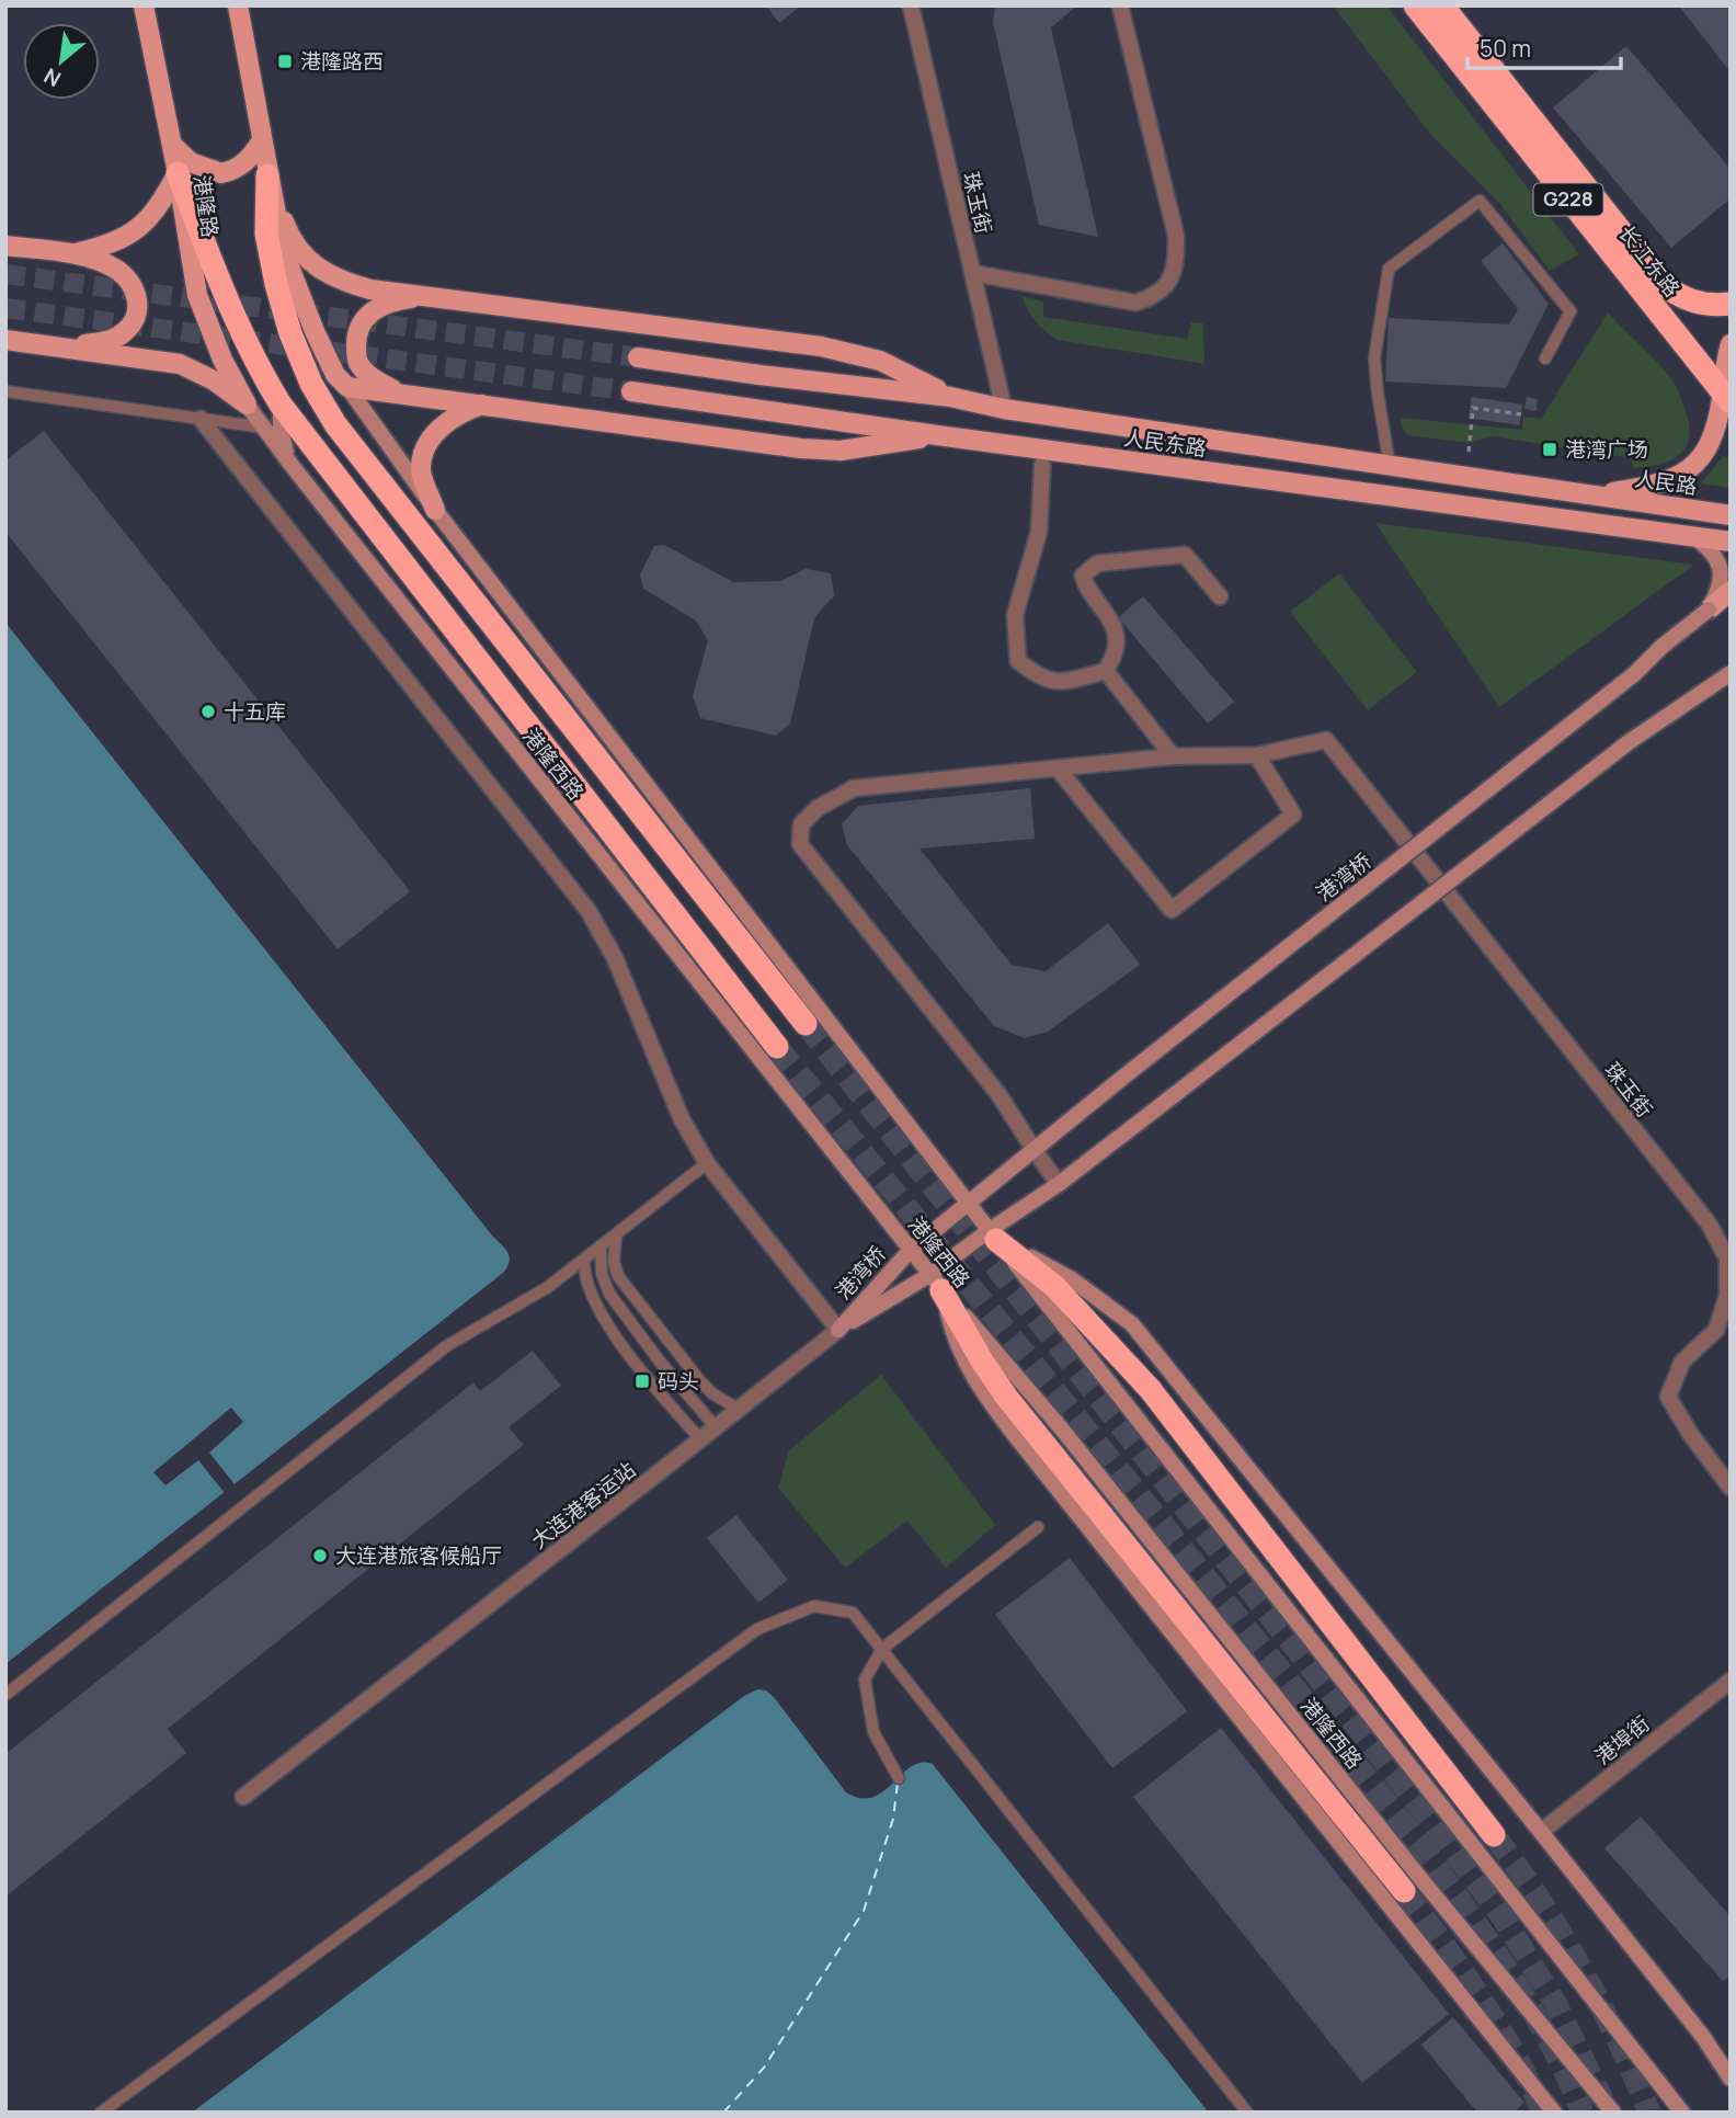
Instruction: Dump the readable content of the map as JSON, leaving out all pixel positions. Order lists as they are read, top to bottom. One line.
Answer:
{"streets":{"highway":["G228","长江东路"],"main road":["港隆路","人民东路","人民路","港隆西路","港湾桥"],"street":["珠玉街","大连港客运站","港埠街"]},"crossings":[["珠玉街","人民东路"],["港隆路","港隆西路"],["人民东路","人民路"],["港隆西路","港湾桥"],["港湾桥","大连港客运站"]],"places":{"transit":["港隆路西","港湾广场","码头"],"other":["十五库","大连港旅客候船厅"]},"scale_bar":"50 m","north":"bottom left"}
